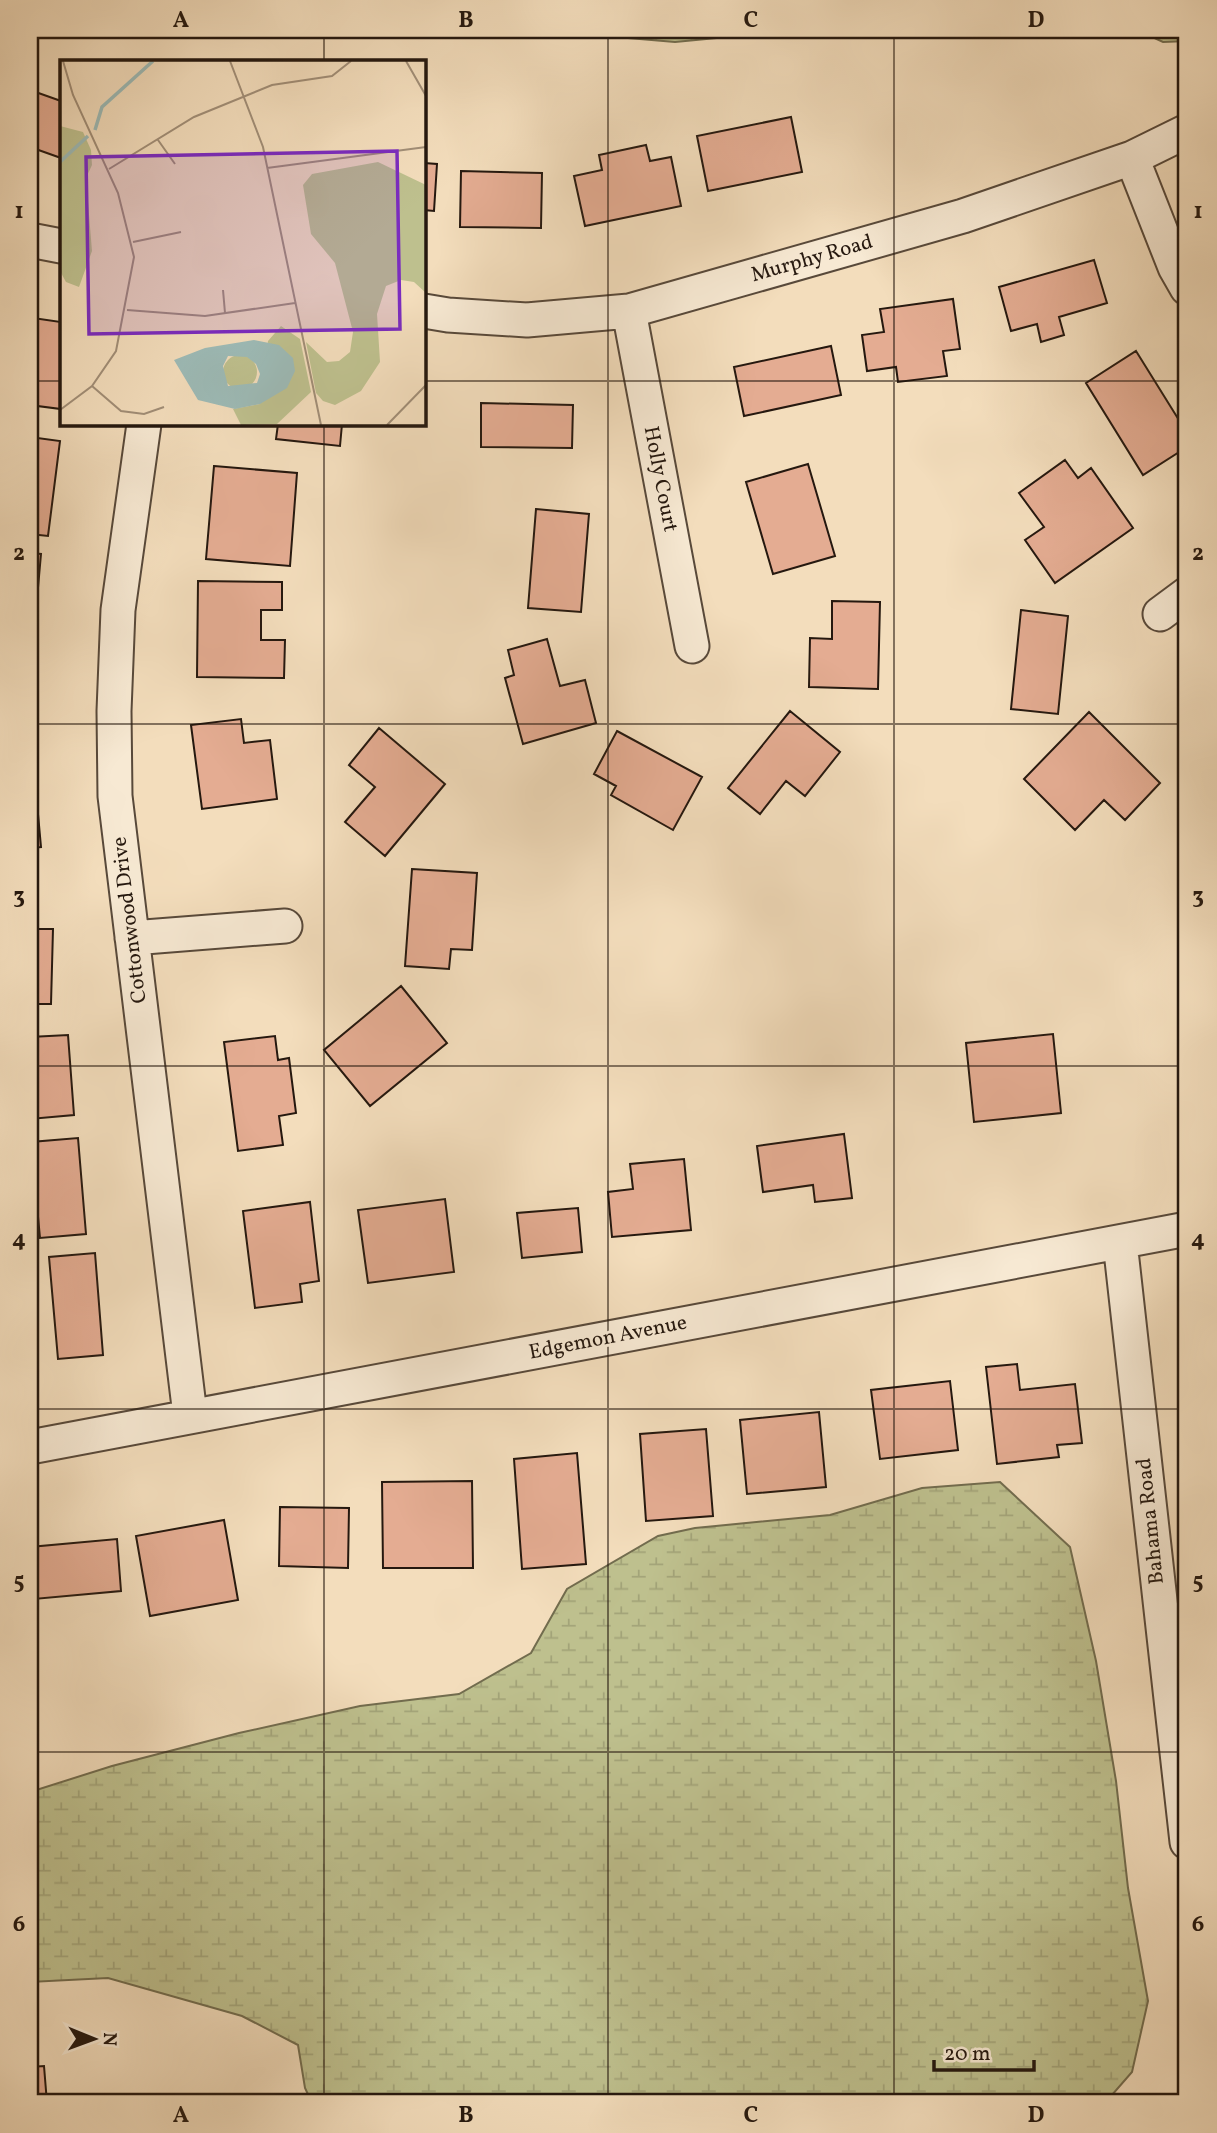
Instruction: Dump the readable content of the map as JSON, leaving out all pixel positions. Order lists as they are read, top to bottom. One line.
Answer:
{"streets":{"street":["Murphy Road","Holly Court","Cottonwood Drive","Edgemon Avenue","Bahama Road"]},"crossings":[["Murphy Road","Holly Court"],["Cottonwood Drive","Edgemon Avenue"],["Edgemon Avenue","Bahama Road"]],"scale_bar":"20 m","north":"right","grid":{"columns":["A","B","C","D"],"rows":["1","2","3","4","5","6"]}}
